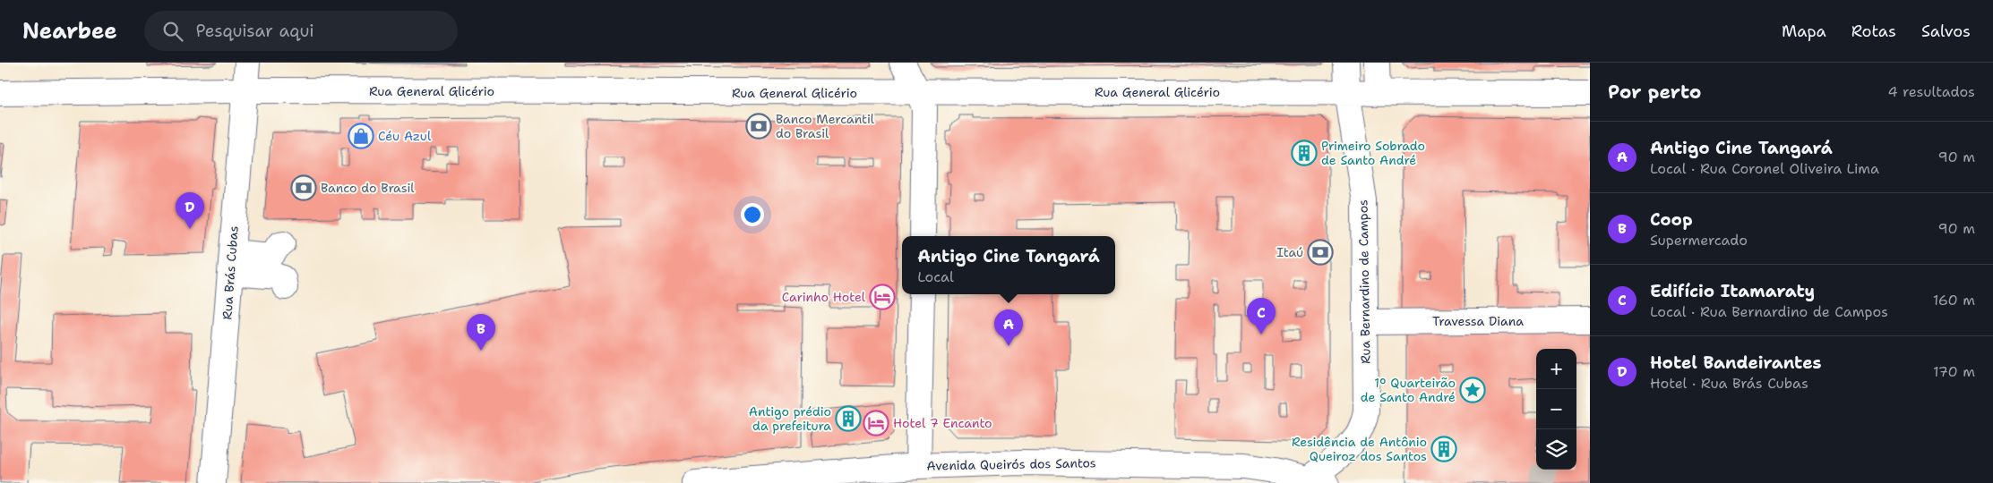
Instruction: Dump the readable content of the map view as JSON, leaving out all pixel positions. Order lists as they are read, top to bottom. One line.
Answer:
{"streets":{"main road":["Rua General Glicério","Rua Brás Cubas","Rua Bernardino de Campos","Travessa Diana","Avenida Queirós dos Santos"]},"crossings":[["Rua General Glicério","Rua Brás Cubas"],["Rua General Glicério","Rua Bernardino de Campos"],["Rua Bernardino de Campos","Travessa Diana"],["Rua Bernardino de Campos","Avenida Queirós dos Santos"]],"places":{"bank":["Banco Mercantil do Brasil","Banco do Brasil","Itaú"],"shop":["Céu Azul"],"building":["Primeiro Sobrado de Santo André","Antigo prédio da prefeitura","Residência de Antônio Queiroz dos Santos"],"hotel":["Carinho Hotel","Hotel 7 Encanto"],"place":["1º Quarteirão de Santo André"]},"page":{"header":"Nearbee","search":"Pesquisar aqui","nav":["Mapa","Rotas","Salvos"],"heading":["Por perto","4 resultados"],"list":[{"mark":"A","name":"Antigo Cine Tangará","note":"Local · Rua Coronel Oliveira Lima","value":"90 m"},{"mark":"B","name":"Coop","note":"Supermercado","value":"90 m"},{"mark":"C","name":"Edifício Itamaraty","note":"Local · Rua Bernardino de Campos","value":"160 m"},{"mark":"D","name":"Hotel Bandeirantes","note":"Hotel · Rua Brás Cubas","value":"170 m"}],"pins":["D","C","A","B"],"popup":["Antigo Cine Tangará","Local"],"map_buttons":["+","−"]}}
